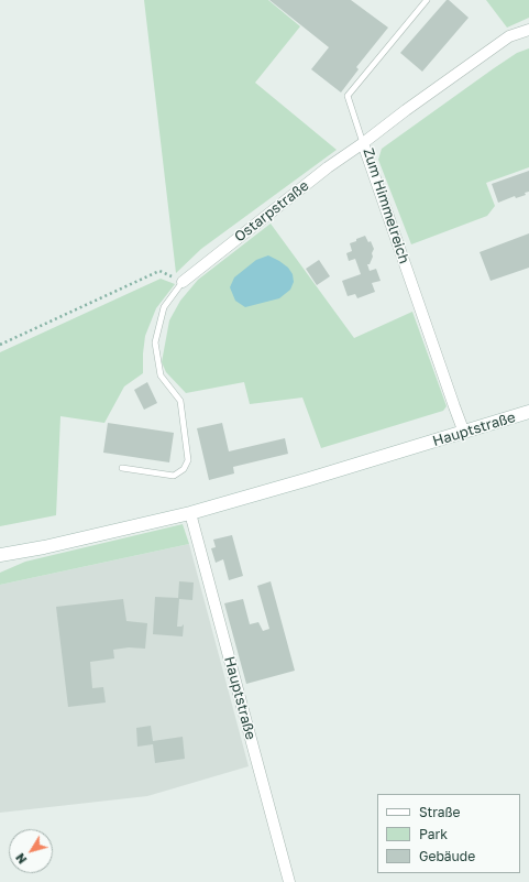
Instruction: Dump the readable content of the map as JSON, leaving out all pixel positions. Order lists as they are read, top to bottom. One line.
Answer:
{"streets":{"main road":["Hauptstraße"],"street":["Zum Himmelreich","Ostarpstraße"]},"crossings":[["Zum Himmelreich","Ostarpstraße"],["Zum Himmelreich","Hauptstraße"]],"legend":["Straße","Park","Gebäude"],"north":"bottom left"}
